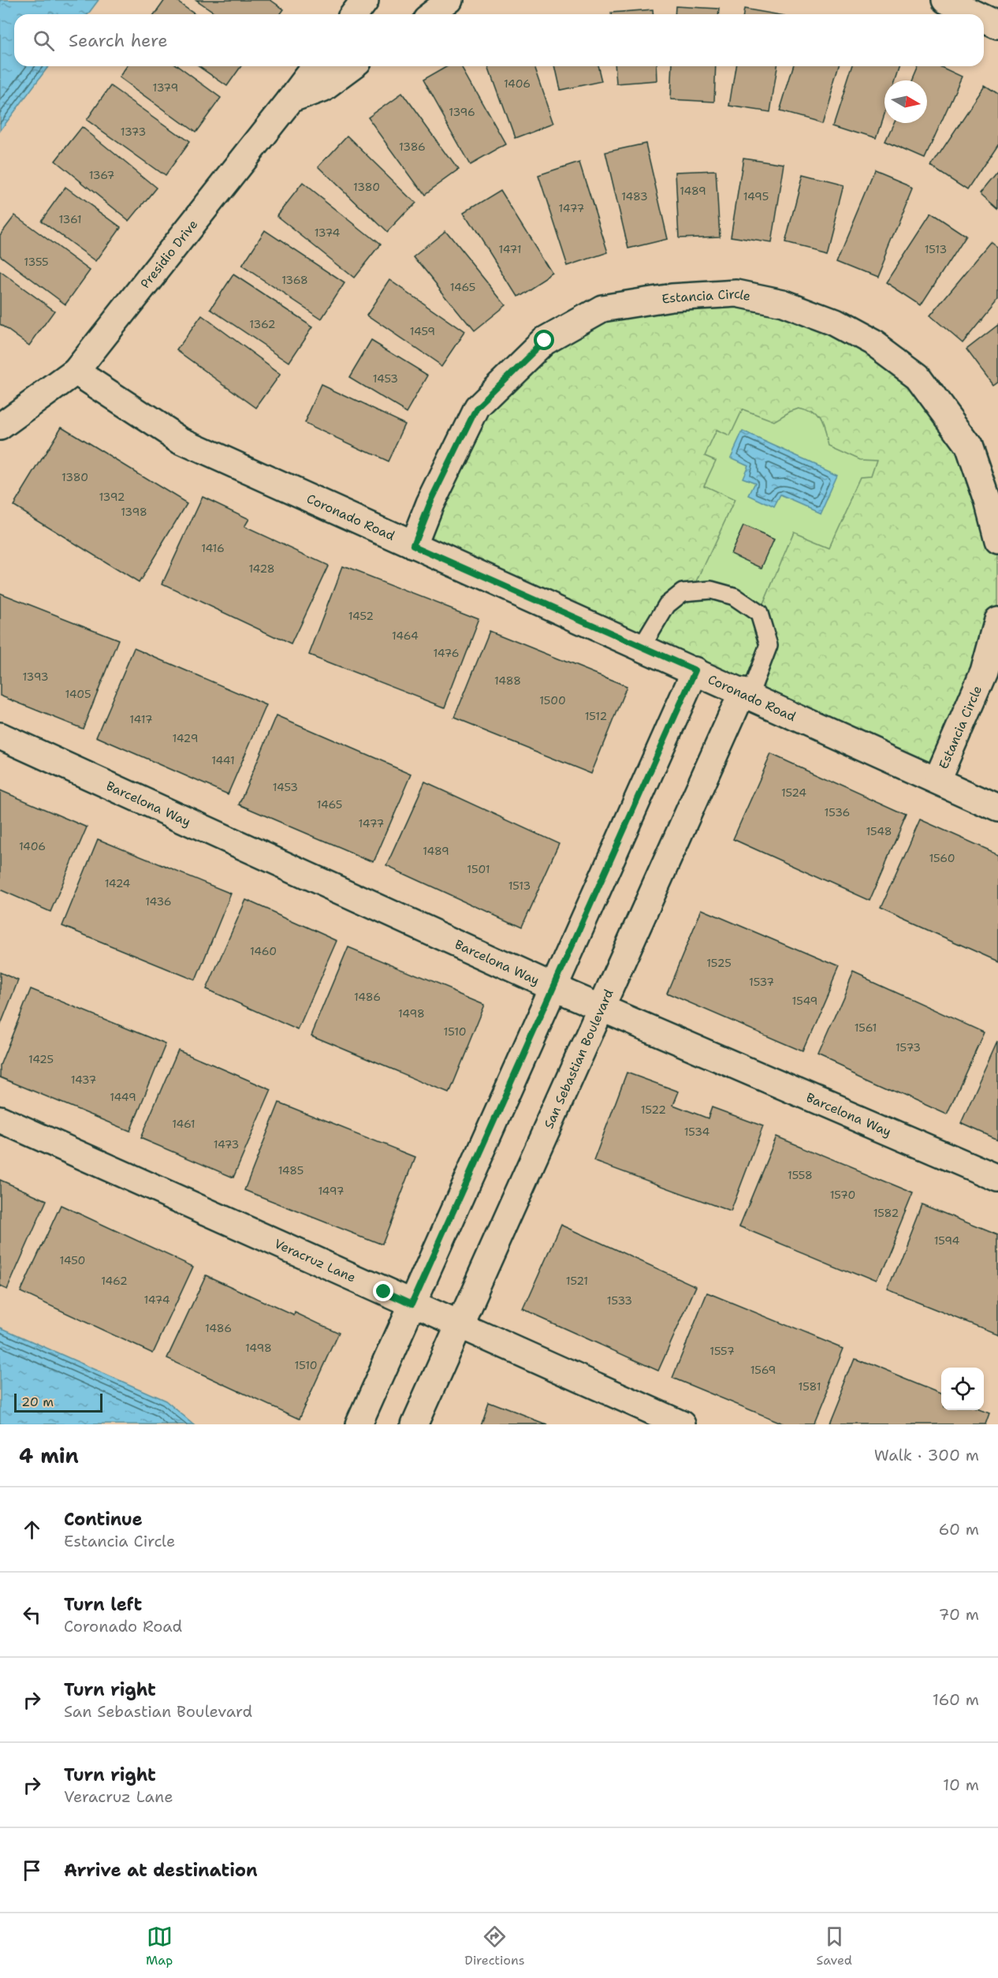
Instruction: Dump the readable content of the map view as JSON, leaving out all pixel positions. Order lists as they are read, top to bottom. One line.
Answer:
{"streets":{"street":["Presidio Drive","Estancia Circle","Coronado Road","Barcelona Way","San Sebastian Boulevard","Veracruz Lane"]},"crossings":[["Presidio Drive","Coronado Road"],["Estancia Circle","Coronado Road"],["Coronado Road","San Sebastian Boulevard"],["Barcelona Way","San Sebastian Boulevard"],["San Sebastian Boulevard","Veracruz Lane"]],"house_numbers":["1406","1379","1396","1373","1386","1367","1380","1489","1483","1495","1477","1361","1374","1471","1513","1355","1368","1465","1362","1459","1453","1380","1392","1398","1416","1428","1452","1464","1476","1393","1488","1405","1500","1512","1417","1429","1441","1453","1524","1465","1536","1477","1548","1406","1489","1560","1501","1424","1513","1436","1460","1525","1537","1486","1549","1498","1561","1510","1573","1425","1437","1449","1522","1461","1534","1473","1485","1558","1497","1570","1582","1594","1450","1462","1521","1474","1533","1486","1498","1557","1510","1569","1581"],"scale_bar":"20 m","north":"right","page":{"search":"Search here","scale":"20 m","heading":["4 min","Walk · 300 m"],"list":[["Continue","Estancia Circle","60 m"],["Turn left","Coronado Road","70 m"],["Turn right","San Sebastian Boulevard","160 m"],["Turn right","Veracruz Lane","10 m"],"Arrive at destination"],"nav":["Map","Directions","Saved"]}}
